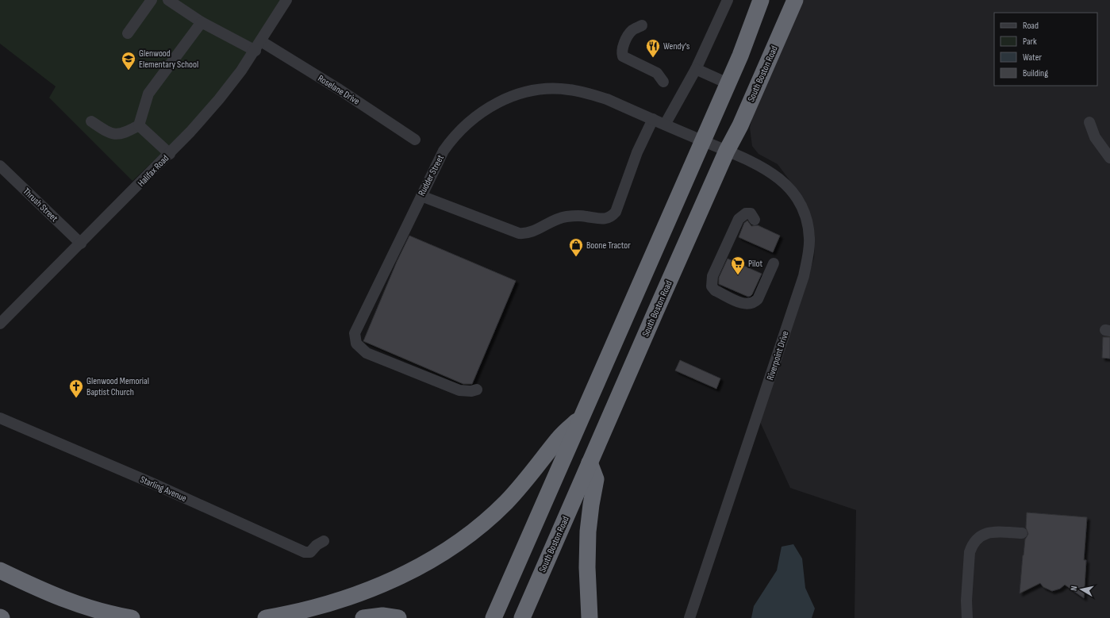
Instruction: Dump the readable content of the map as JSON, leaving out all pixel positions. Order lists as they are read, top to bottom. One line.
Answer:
{"streets":{"highway":["South Boston Road"],"street":["Roselane Drive","Halifax Road","Rudder Street","Thrush Street","Riverpoint Drive","Starling Avenue"]},"crossings":[["South Boston Road","Riverpoint Drive"],["Roselane Drive","Halifax Road"],["Halifax Road","Thrush Street"],["Rudder Street","Riverpoint Drive"]],"places":{"restaurant":["Wendy's"],"school or university":["Glenwood Elementary School"],"shop":["Boone Tractor"],"supermarket":["Pilot"],"church":["Glenwood Memorial Baptist Church"]},"legend":["Road","Park","Water","Building"],"north":"left"}
